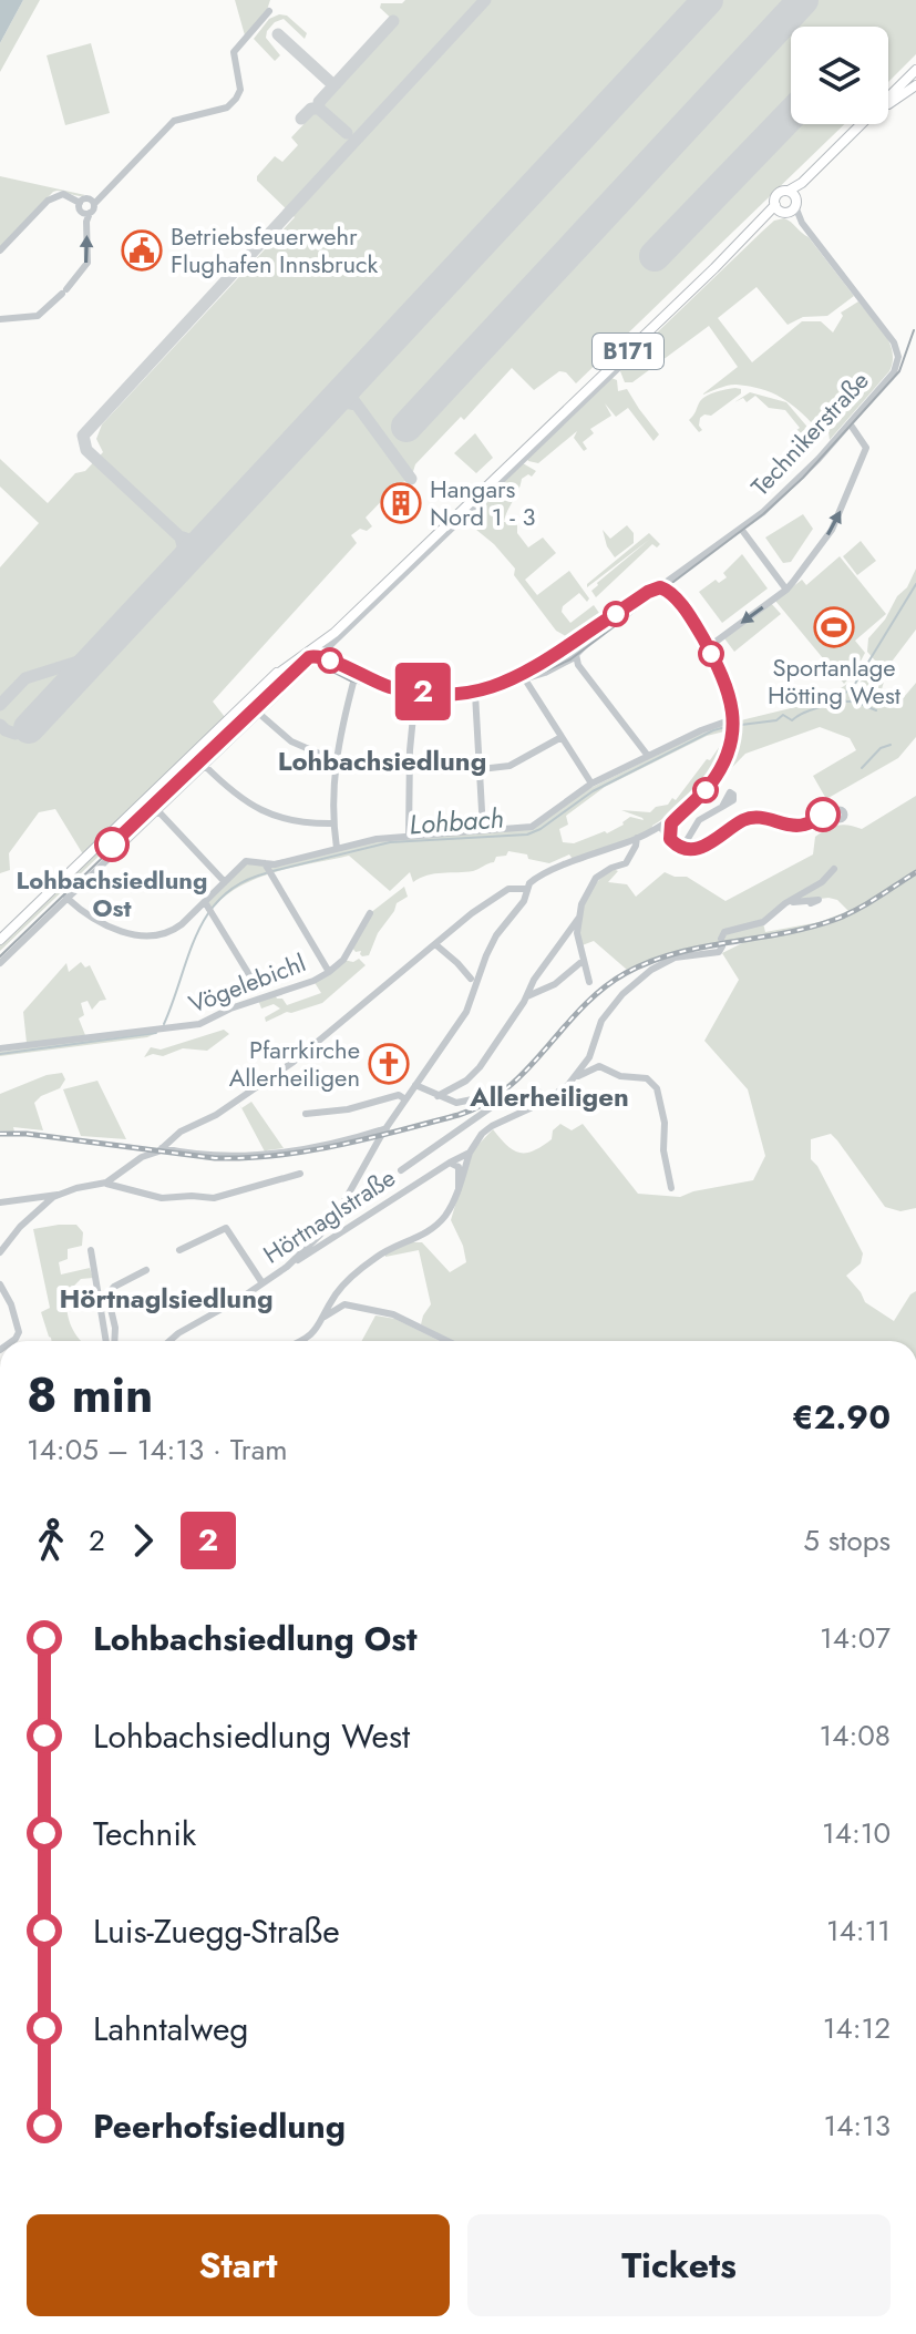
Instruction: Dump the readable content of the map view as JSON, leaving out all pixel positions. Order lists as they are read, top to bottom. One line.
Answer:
{"streets":{"main road":["B171"],"street":["Technikerstraße","Vögelebichl","Hörtnaglstraße"]},"crossings":[["B171","Technikerstraße"]],"districts":["Lohbachsiedlung","Allerheiligen","Hörtnaglsiedlung"],"water":["Lohbach"],"places":{"public building":["Betriebsfeuerwehr Flughafen Innsbruck"],"building":["Hangars Nord 1 - 3"],"sports":["Sportanlage Hötting West"],"other":["Lohbachsiedlung Ost"],"church":["Pfarrkirche Allerheiligen"]},"lines":["tram line 2"],"page":{"on_map":"2","heading":["8 min","14:05 – 14:13 · Tram","€2.90"],"legs":["2","2","5 stops"],"list":[{"name":"Lohbachsiedlung Ost","value":"14:07"},{"name":"Lohbachsiedlung West","value":"14:08"},{"name":"Technik","value":"14:10"},{"name":"Luis-Zuegg-Straße","value":"14:11"},{"name":"Lahntalweg","value":"14:12"},{"name":"Peerhofsiedlung","value":"14:13"}],"buttons":["Start","Tickets"]}}
